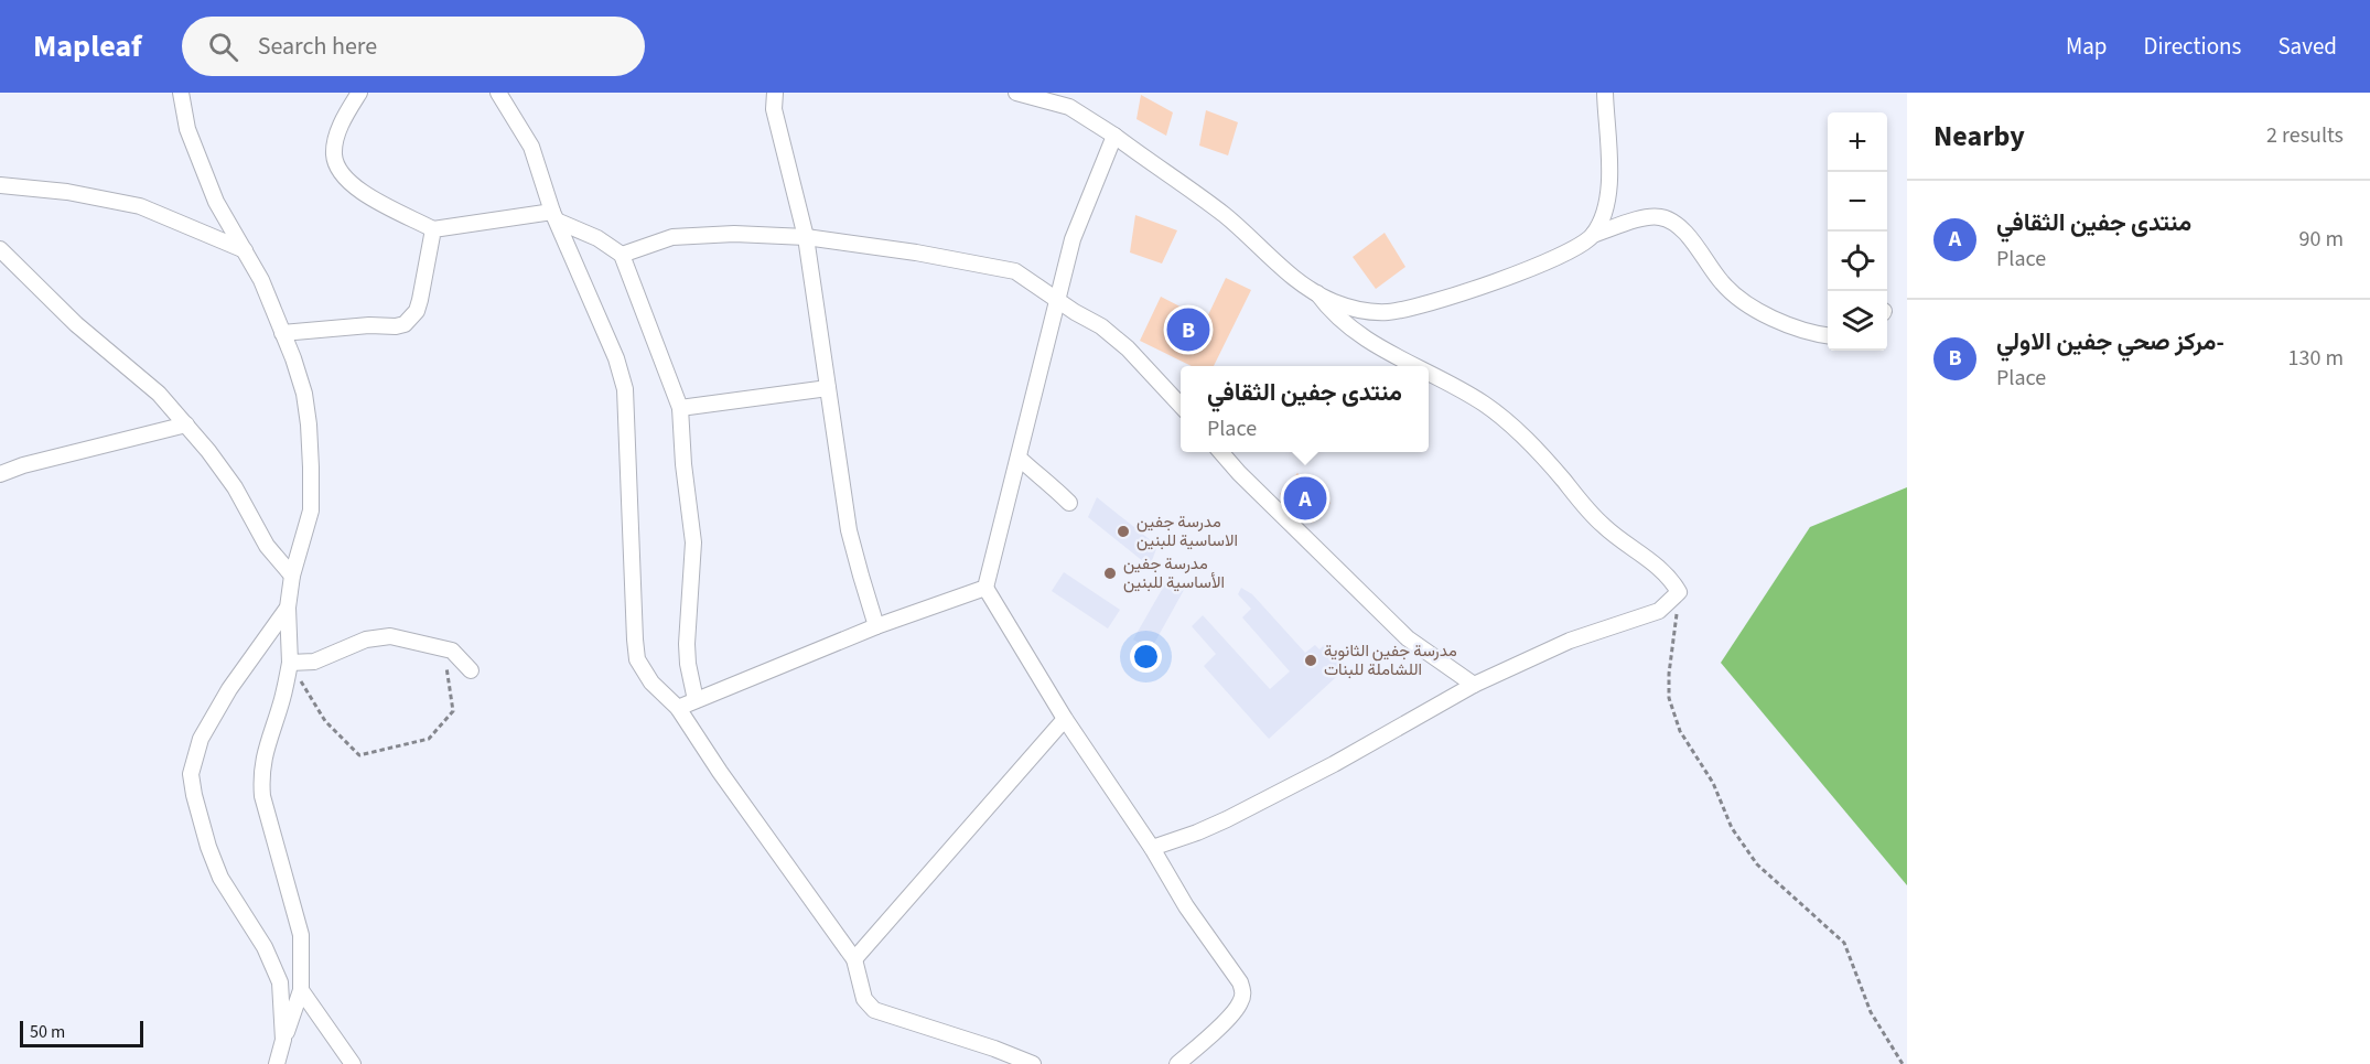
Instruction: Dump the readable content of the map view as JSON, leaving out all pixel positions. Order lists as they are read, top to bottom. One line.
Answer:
{"places":["مدرسة جفين الاساسية للبنين","مدرسة جفين الأساسية للبنين","مدرسة جفين الثانوية اللشاملة للبنات"],"scale_bar":"50 m","page":{"header":"Mapleaf","search":"Search here","nav":["Map","Directions","Saved"],"heading":["Nearby","2 results"],"map_buttons":["+","−"],"list":[{"mark":"A","name":"منتدى جفين الثقافي","note":"Place","value":"90 m"},{"mark":"B","name":"مركز صحي جفين الاولي-","note":"Place","value":"130 m"}],"pins":["B","A"],"popup":["منتدى جفين الثقافي","Place"],"scale":"50 m"}}
